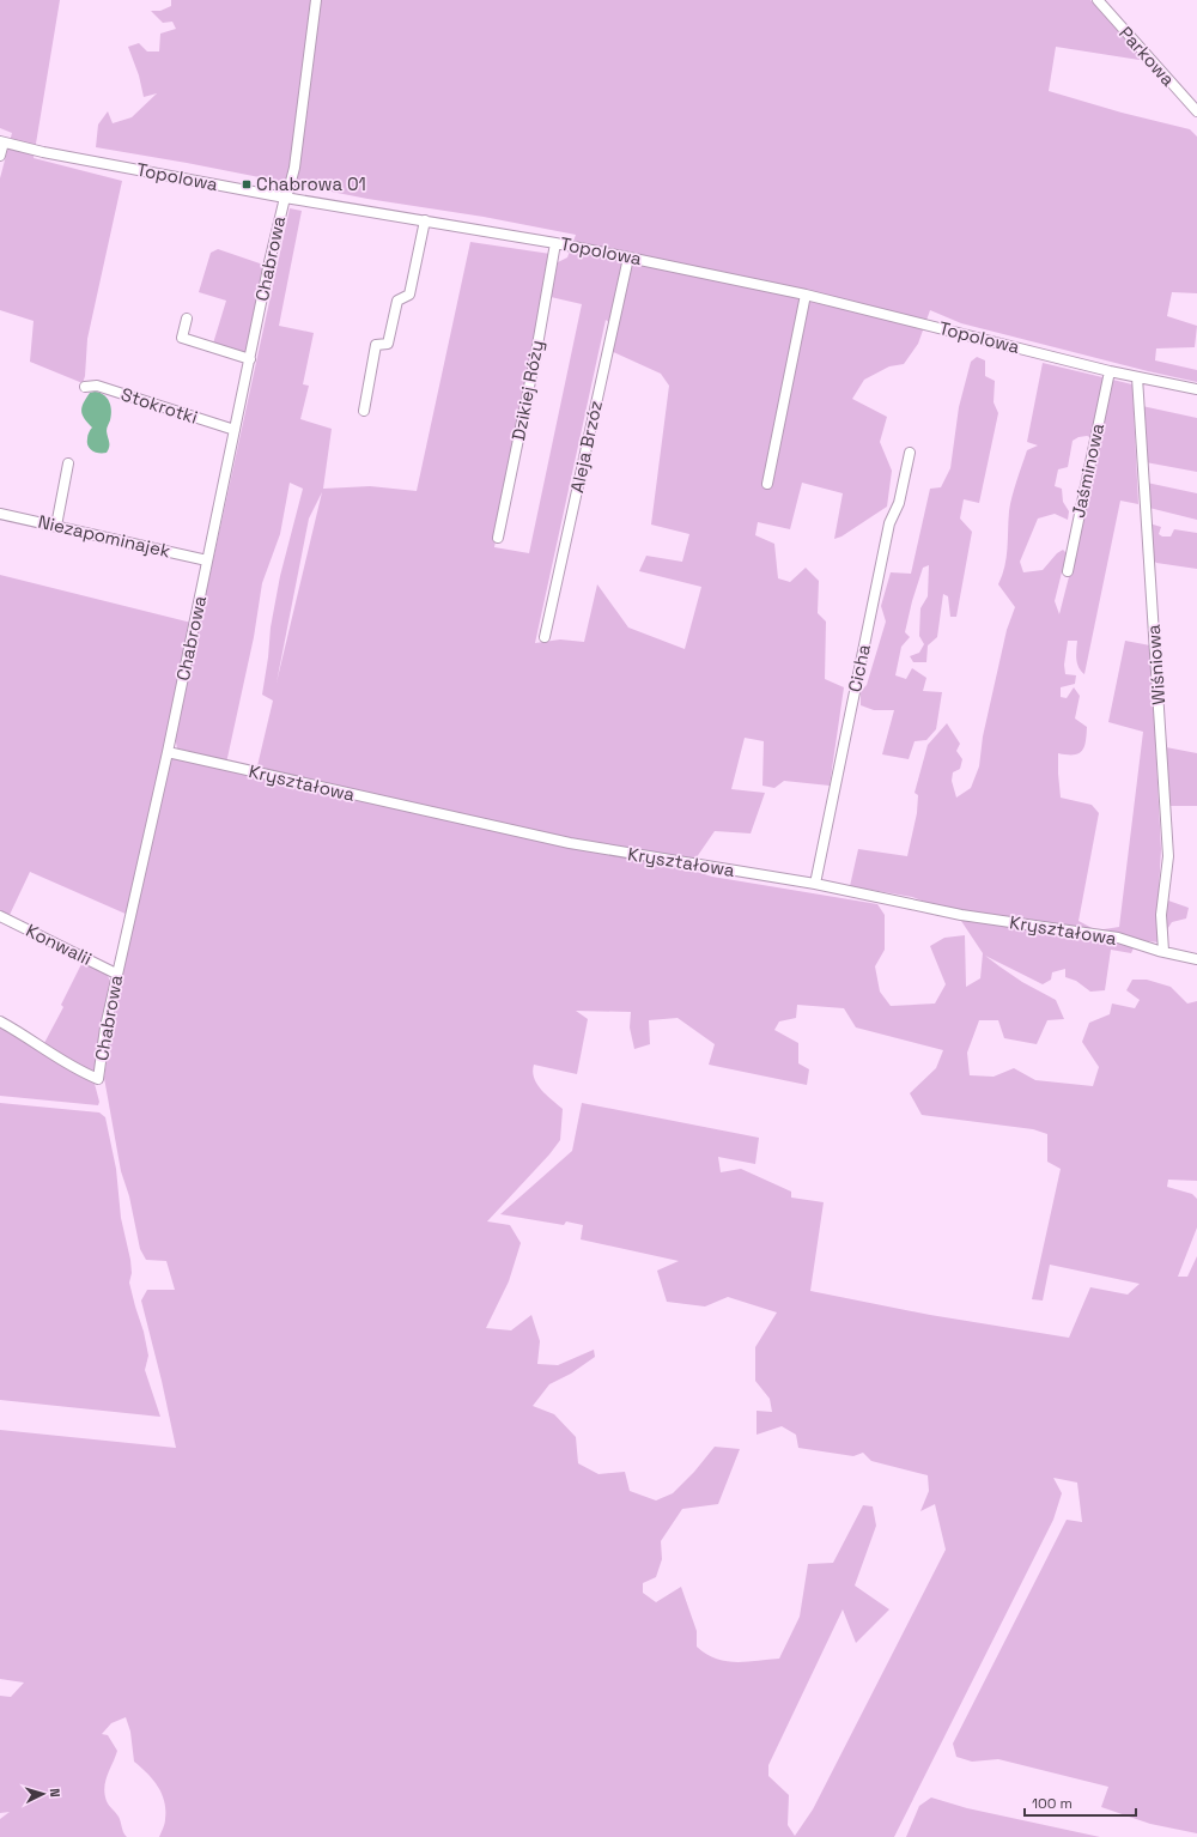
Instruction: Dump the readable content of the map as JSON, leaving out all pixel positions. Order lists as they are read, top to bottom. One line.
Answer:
{"streets":{"street":["Parkowa","Topolowa","Chabrowa","Dzikiej Róży","Stokrotki","Aleja Brzóz","Jaśminowa","Niezapominajek","Wiśniowa","Cicha","Kryształowa","Konwalii"]},"crossings":[["Topolowa","Chabrowa"],["Topolowa","Dzikiej Róży"],["Topolowa","Aleja Brzóz"],["Topolowa","Jaśminowa"],["Topolowa","Wiśniowa"],["Chabrowa","Stokrotki"],["Chabrowa","Niezapominajek"],["Chabrowa","Kryształowa"],["Chabrowa","Konwalii"],["Wiśniowa","Kryształowa"],["Cicha","Kryształowa"]],"places":{"transit":["Chabrowa 01"]},"scale_bar":"100 m","north":"right"}
